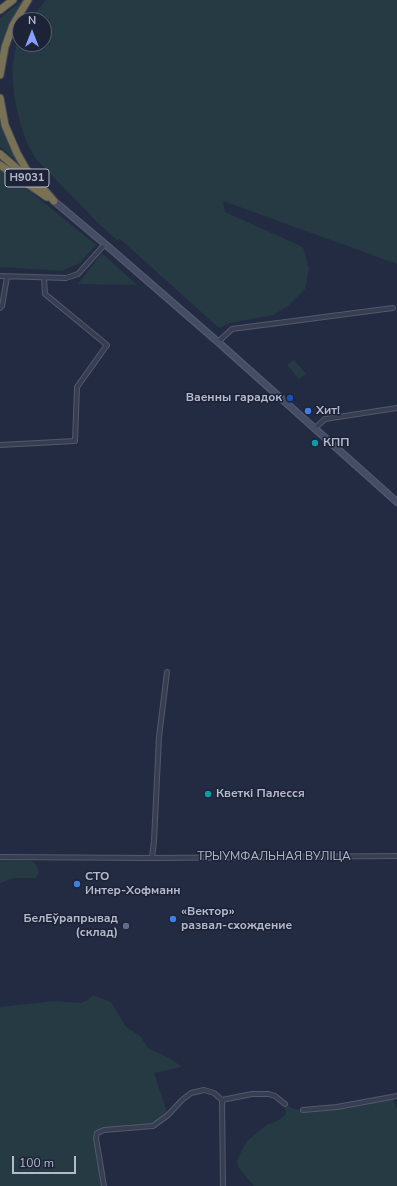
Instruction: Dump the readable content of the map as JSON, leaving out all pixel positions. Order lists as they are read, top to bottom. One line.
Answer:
{"streets":{"highway":["Н9031"],"street":["ТРЫУМФАЛЬНАЯ ВУЛІЦА"]},"places":["Ваенны гарадок","Хит!","КПП","Кветкі Палесся","СТО Интер-Хофманн","«Вектор» развал-схождение","БелЕўрапрывад (склад)"],"scale_bar":"100 m","north":"top"}
